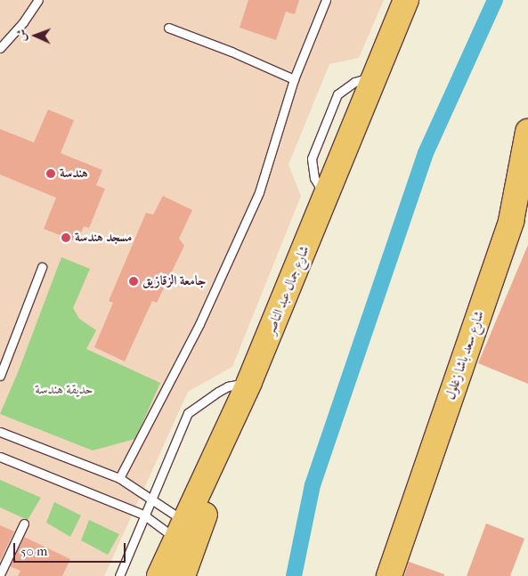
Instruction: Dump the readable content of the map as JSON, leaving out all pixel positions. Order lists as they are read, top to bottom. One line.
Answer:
{"streets":{"highway":["شارع جمال عبد الناصر","شارع سعد باشا زغلول"]},"parks":["حديقة هندسة"],"places":["هندسة","مسجد هندسة","جامعة الزقازيق"],"scale_bar":"50 m","north":"left"}
